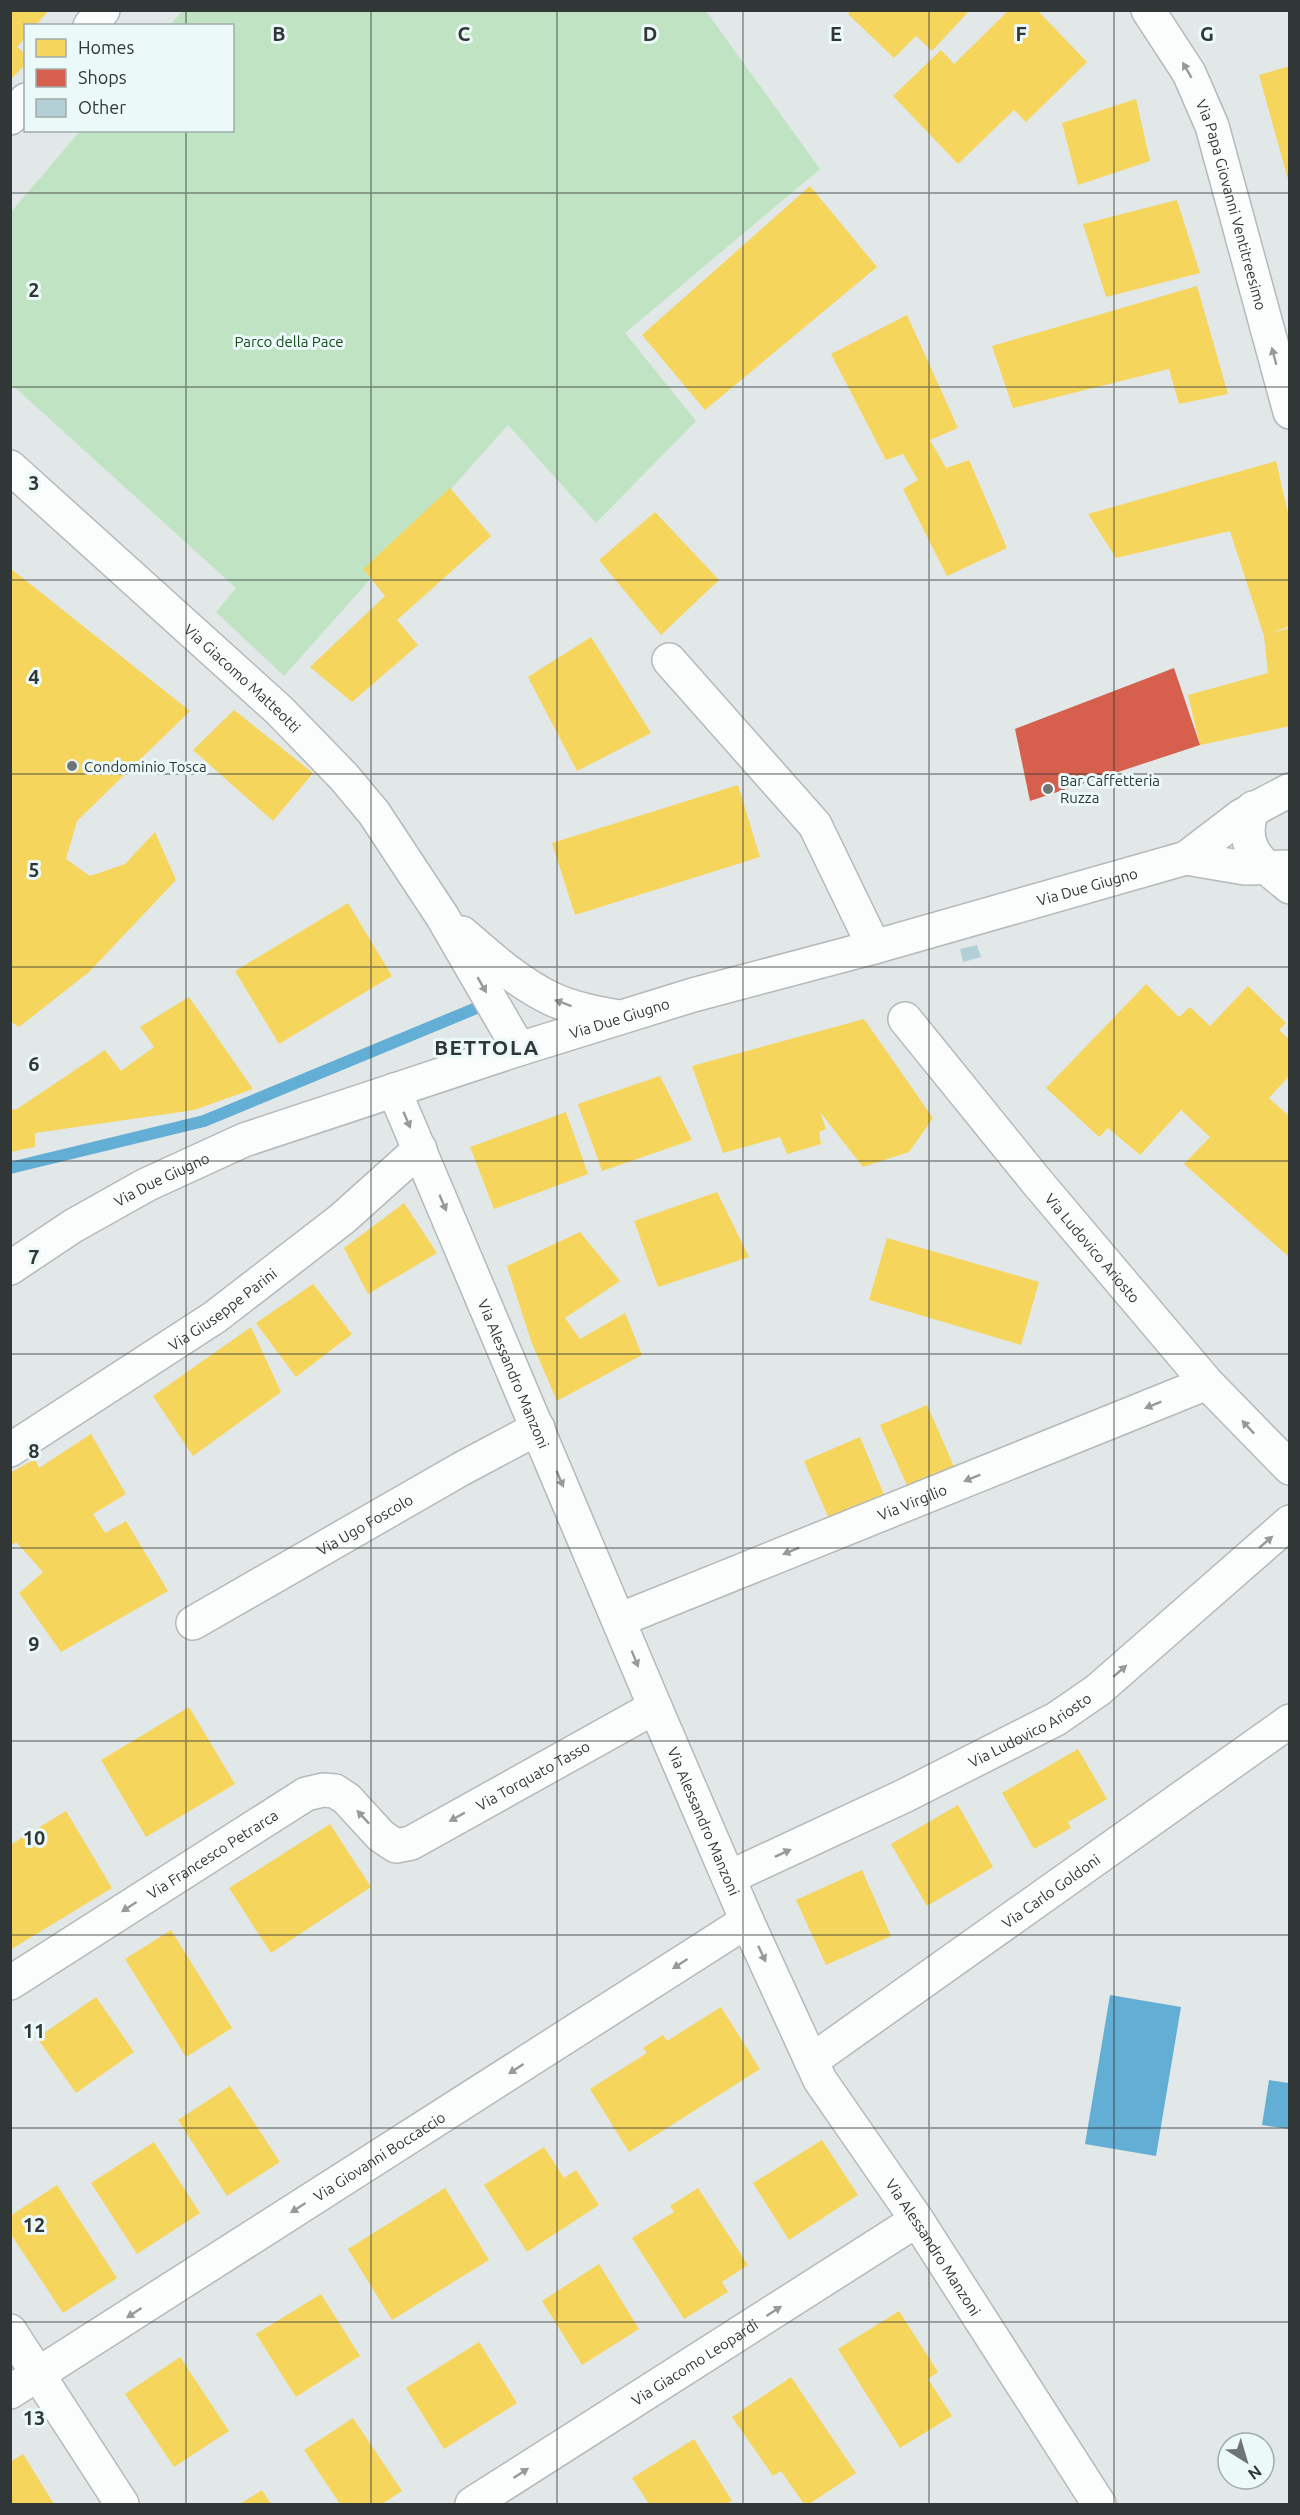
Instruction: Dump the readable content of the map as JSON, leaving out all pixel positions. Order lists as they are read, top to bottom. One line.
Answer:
{"streets":{"street":["Via Papa Giovanni Ventitreesimo","Via Giacomo Matteotti","Via Due Giugno","Via Ludovico Ariosto","Via Giuseppe Parini","Via Alessandro Manzoni","Via Virgilio","Via Ugo Foscolo","Via Torquato Tasso","Via Francesco Petrarca","Via Carlo Goldoni","Via Giovanni Boccaccio","Via Giacomo Leopardi"]},"crossings":[["Via Giacomo Matteotti","Via Due Giugno"],["Via Due Giugno","Via Alessandro Manzoni"],["Via Ludovico Ariosto","Via Alessandro Manzoni"],["Via Ludovico Ariosto","Via Virgilio"],["Via Giuseppe Parini","Via Alessandro Manzoni"],["Via Alessandro Manzoni","Via Virgilio"],["Via Alessandro Manzoni","Via Ugo Foscolo"],["Via Alessandro Manzoni","Via Torquato Tasso"],["Via Alessandro Manzoni","Via Carlo Goldoni"],["Via Alessandro Manzoni","Via Giovanni Boccaccio"],["Via Alessandro Manzoni","Via Giacomo Leopardi"],["Via Torquato Tasso","Via Francesco Petrarca"]],"one_way":["Via Papa Giovanni Ventitreesimo","Via Ludovico Ariosto","Via Alessandro Manzoni","Via Virgilio","Via Torquato Tasso","Via Francesco Petrarca","Via Giovanni Boccaccio","Via Giacomo Leopardi"],"districts":["BETTOLA"],"parks":["Parco della Pace"],"places":["Condominio Tosca","Bar Caffetteria Ruzza"],"legend":["Homes","Shops","Other"],"north":"bottom right","grid":{"columns":["B","C","D","E","F","G"],"rows":["2","3","4","5","6","7","8","9","10","11","12","13"]}}
